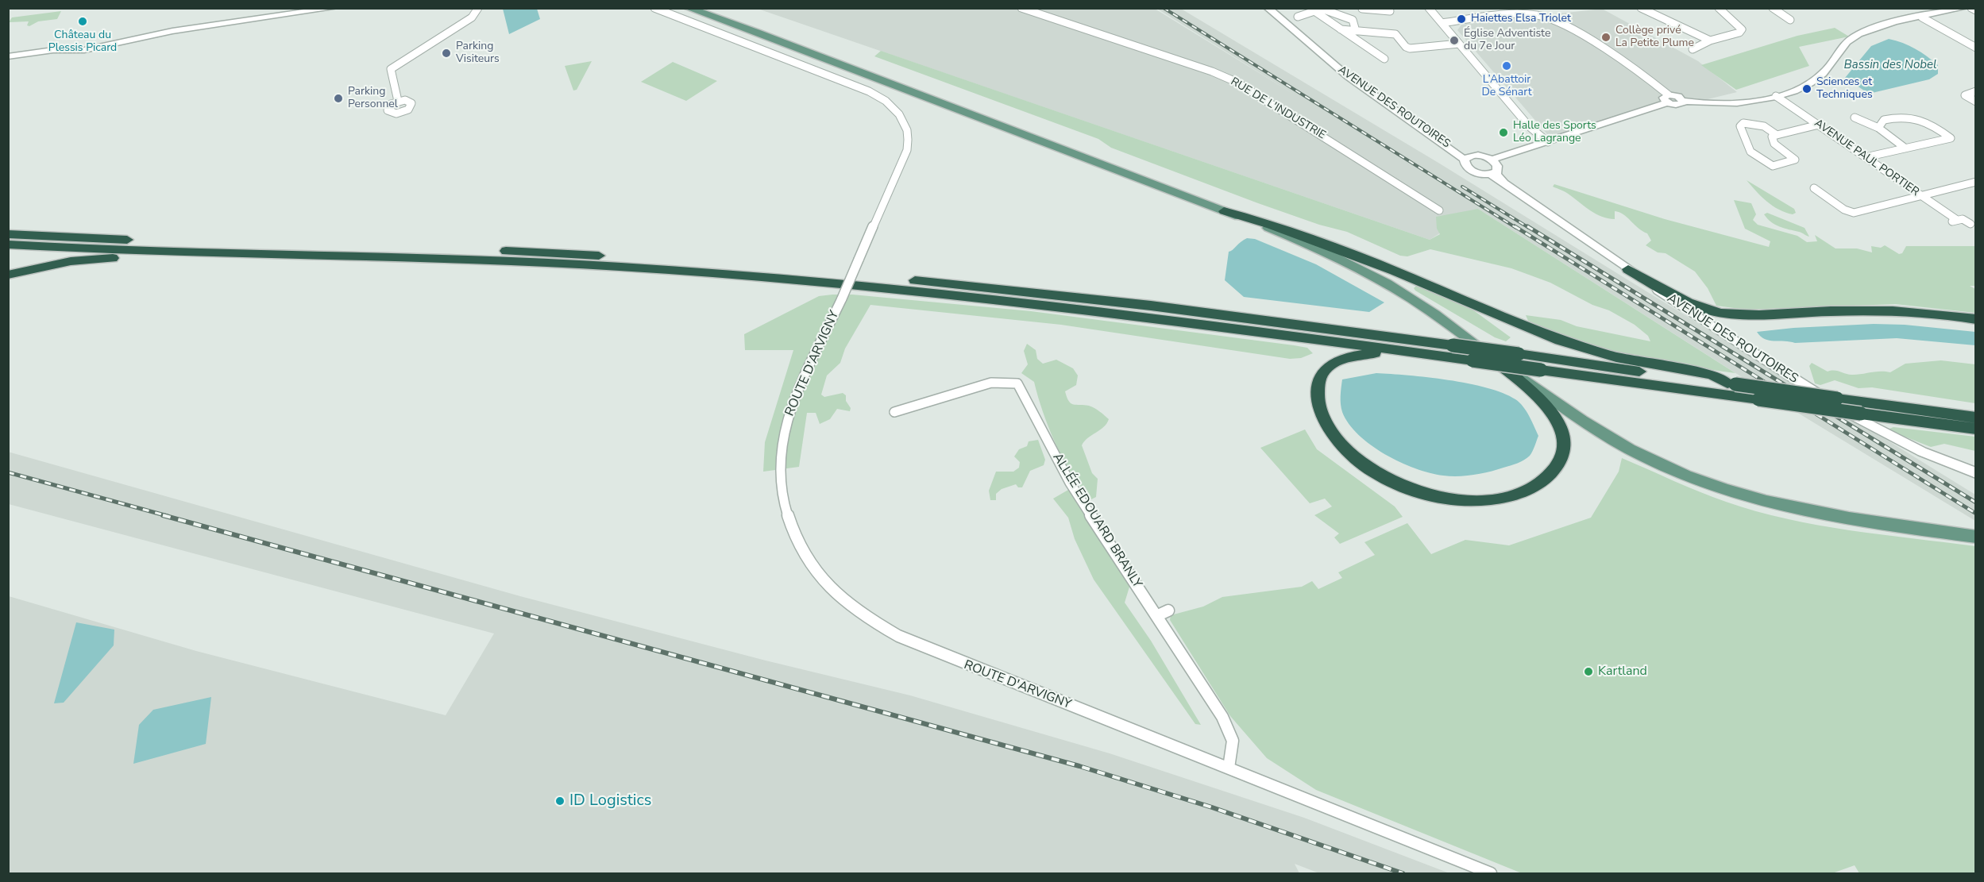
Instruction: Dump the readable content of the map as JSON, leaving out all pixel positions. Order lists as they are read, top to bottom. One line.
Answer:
{"streets":{"street":["AVENUE DES ROUTOIRES","RUE DE L'INDUSTRIE","AVENUE PAUL PORTIER","ROUTE D'ARVIGNY","ALLÉE EDOUARD BRANLY"]},"crossings":[["ROUTE D'ARVIGNY","ALLÉE EDOUARD BRANLY"]],"water":["Bassin des Nobel"],"places":["Haiettes Elsa Triolet","Château du Plessis Picard","Collège privé La Petite Plume","Église Adventiste du 7e Jour","Parking Visiteurs","L’Abattoir De Sénart","Sciences et Techniques","Parking Personnel","Halle des Sports Léo Lagrange","Kartland","ID Logistics"]}
